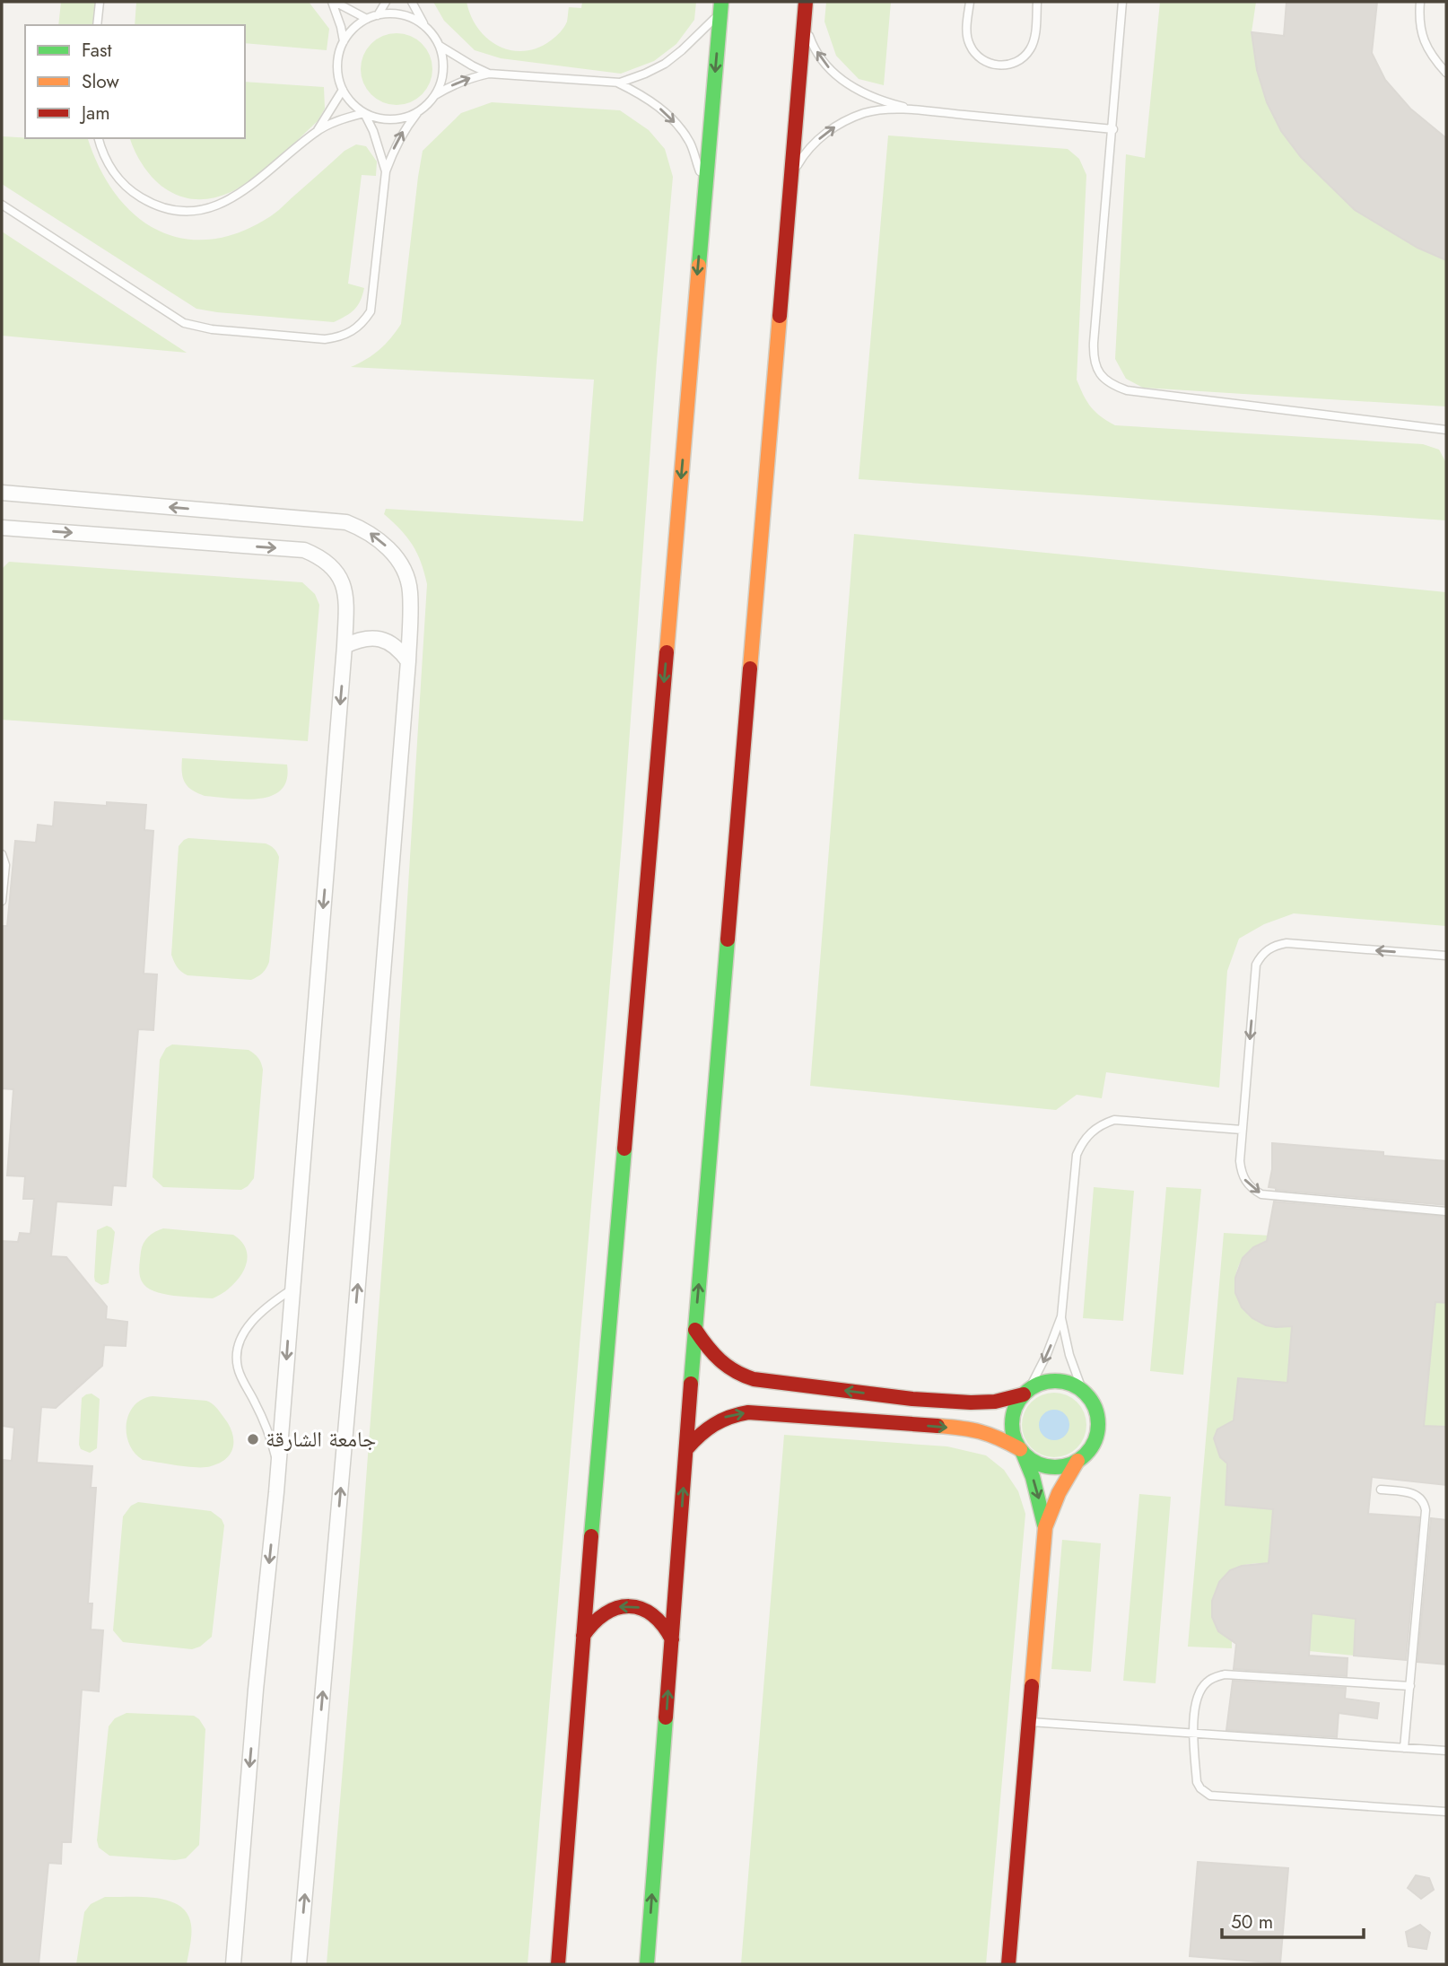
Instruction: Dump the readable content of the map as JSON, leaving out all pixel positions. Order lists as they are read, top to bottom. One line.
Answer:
{"places":["جامعة الشارقة"],"legend":["Fast","Slow","Jam"],"scale_bar":"50 m"}
